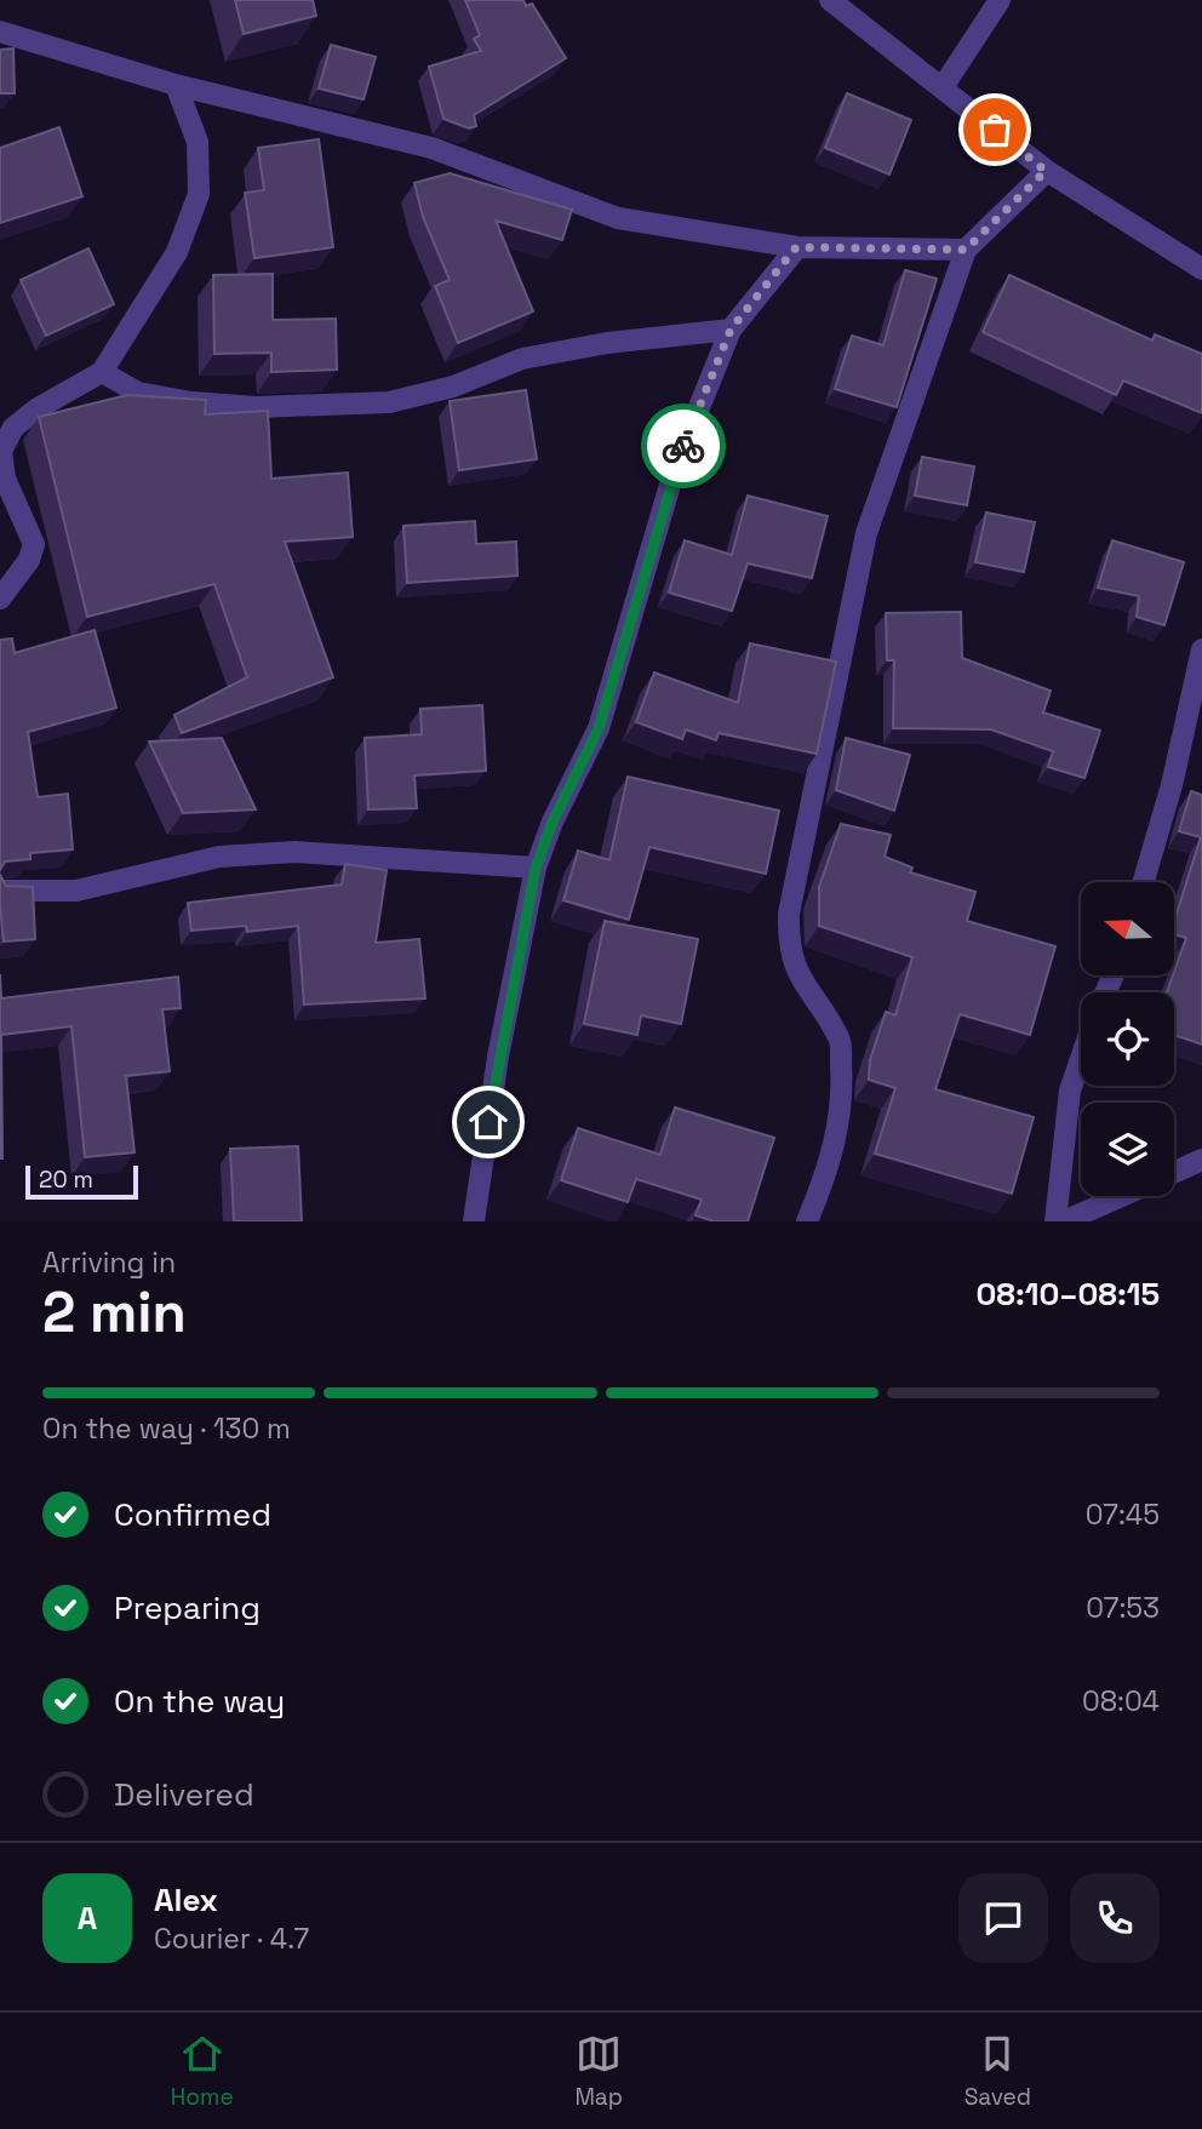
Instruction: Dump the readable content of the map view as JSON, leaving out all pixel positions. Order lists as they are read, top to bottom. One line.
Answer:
{"scale_bar":"20 m","north":"left","page":{"scale":"20 m","heading":["2 min","Arriving in","08:10–08:15"],"panel":["Alex","Courier · 4.7"],"bar":"On the way · 130 m","list":[["Confirmed","07:45"],["Preparing","07:53"],["On the way","08:04"],"Delivered"],"round":"A","tabs":["Home","Map","Saved"]}}
